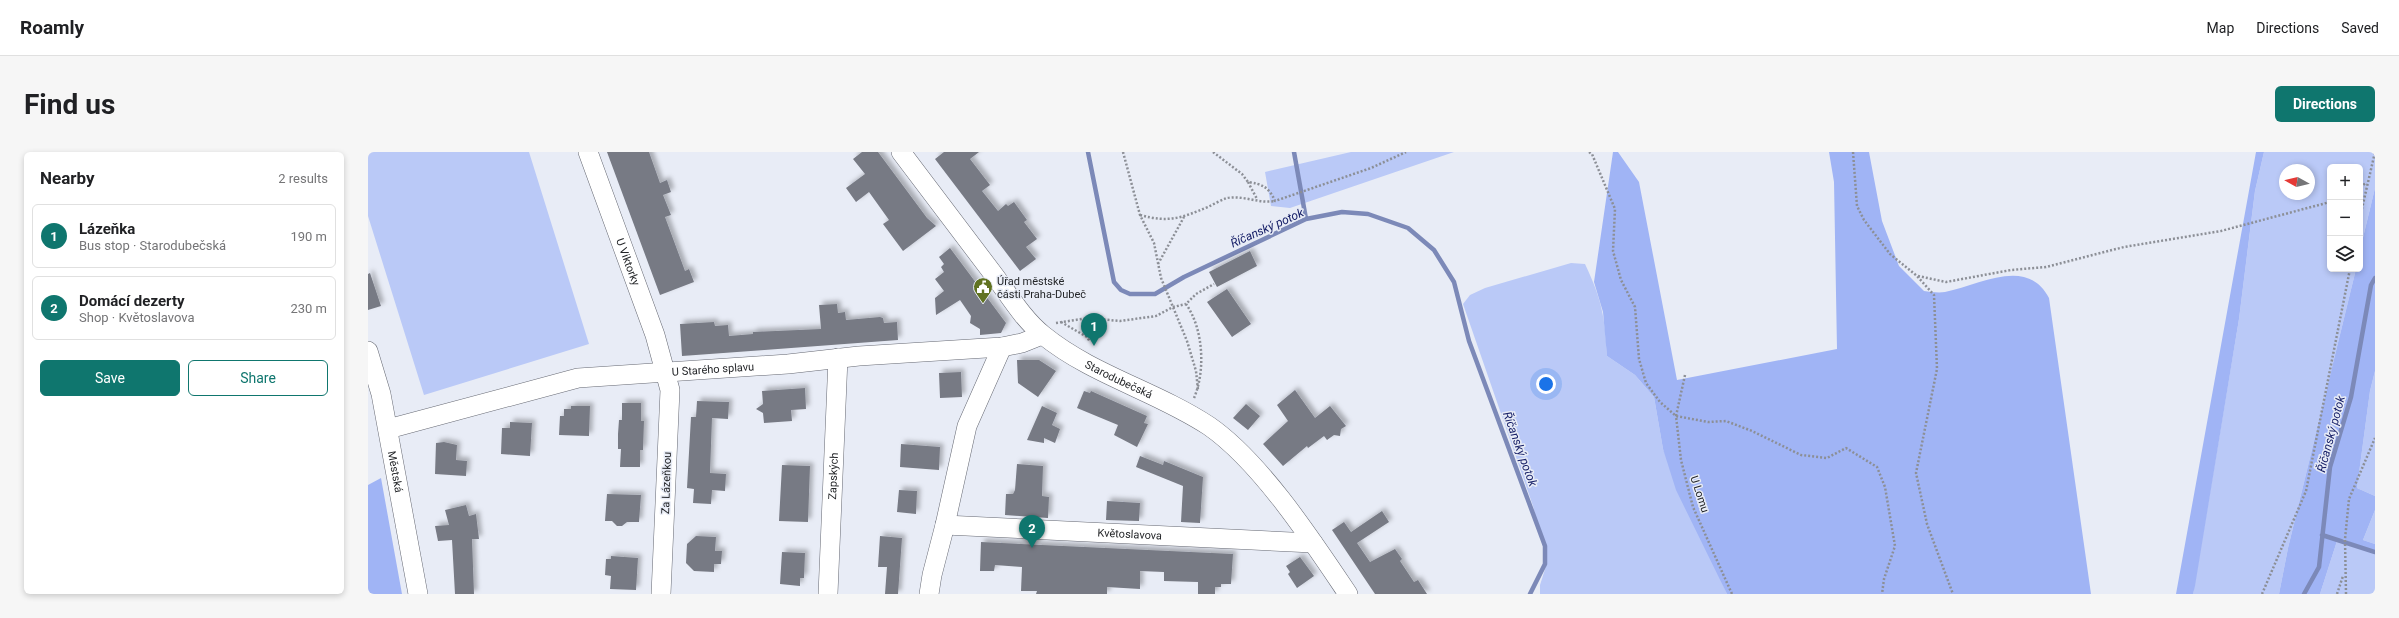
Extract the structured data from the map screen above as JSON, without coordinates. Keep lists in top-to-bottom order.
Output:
{
  "streets": {
    "street": [
      "U Viktorky",
      "U Starého splavu",
      "Starodubečská",
      "Městská",
      "Zapských",
      "Za Lázeňkou",
      "Květoslavova"
    ],
    "path": ["U Lomu"]
  },
  "crossings": [
    ["U Viktorky", "U Starého splavu"],
    ["U Viktorky", "Za Lázeňkou"],
    ["U Starého splavu", "Starodubečská"],
    ["U Starého splavu", "Městská"],
    ["U Starého splavu", "Zapských"],
    ["U Starého splavu", "Za Lázeňkou"],
    ["Starodubečská", "Květoslavova"]
  ],
  "water": ["Říčanský potok"],
  "places": {
    "public building": ["Úřad městské části Praha-Dubeč"]
  },
  "north": "left",
  "page": {
    "header": "Roamly",
    "nav": ["Map", "Directions", "Saved"],
    "buttons": [
      "Directions",
      ["Save", "Share"]
    ],
    "title": "Find us",
    "heading": ["Nearby", "2 results"],
    "map_buttons": ["+", "−"],
    "list": [
      {
        "mark": "1",
        "name": "Lázeňka",
        "note": "Bus stop · Starodubečská",
        "value": "190 m"
      },
      {
        "mark": "2",
        "name": "Domácí dezerty",
        "note": "Shop · Květoslavova",
        "value": "230 m"
      }
    ],
    "pins": ["1", "2"]
  }
}
